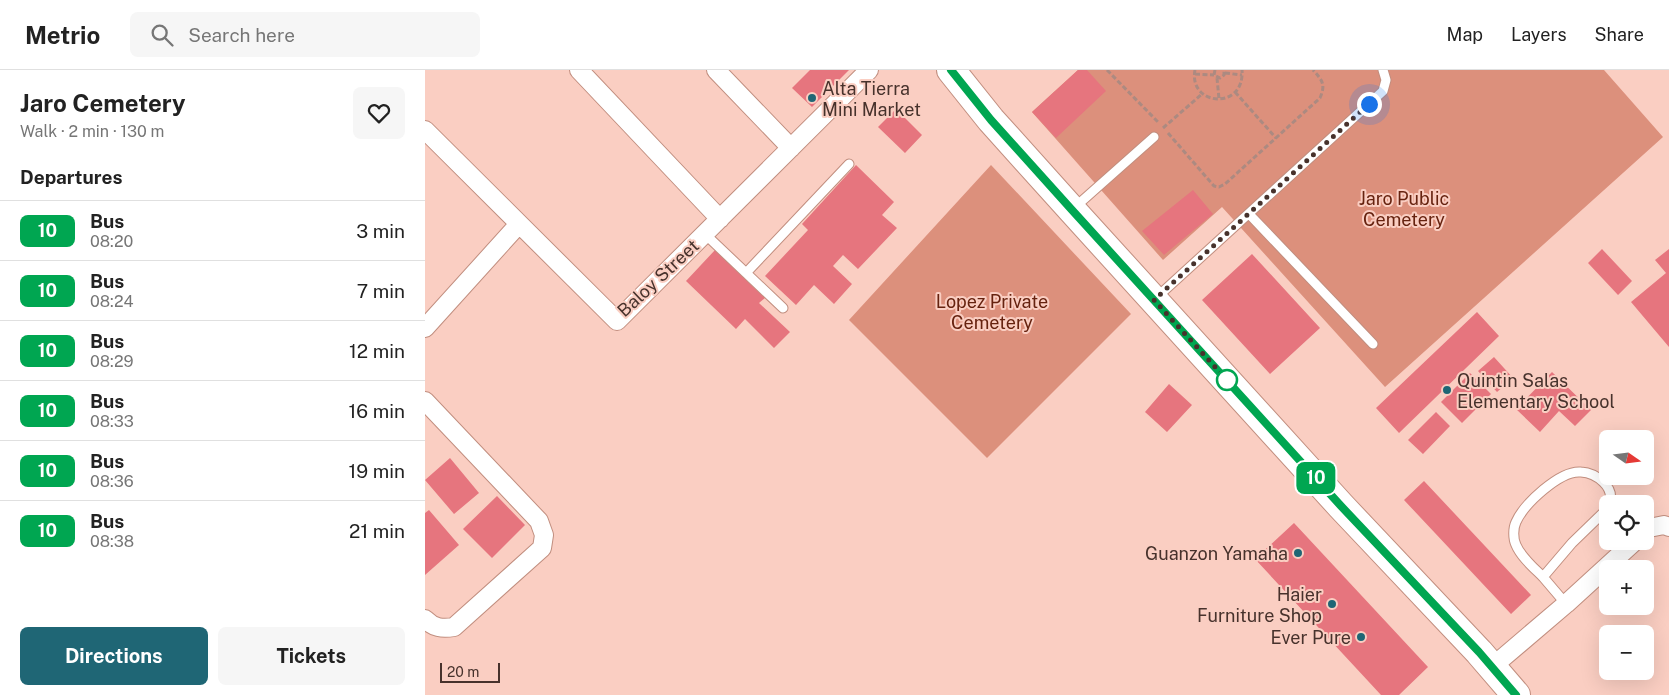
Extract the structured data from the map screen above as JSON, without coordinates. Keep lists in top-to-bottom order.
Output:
{
  "streets": {
    "street": ["Baloy Street"]
  },
  "parks": ["Jaro Public Cemetery", "Lopez Private Cemetery"],
  "places": [
    "Alta Tierra Mini Market",
    "Quintin Salas Elementary School",
    "Guanzon Yamaha",
    "Haier Furniture Shop",
    "Ever Pure"
  ],
  "lines": ["bus line 10"],
  "scale_bar": "20 m",
  "north": "right",
  "page": {
    "header": "Metrio",
    "search": "Search here",
    "nav": ["Map", "Layers", "Share"],
    "heading": [
      ["Jaro Cemetery", "Walk · 2 min · 130 m"],
      "Departures"
    ],
    "on_map": "10",
    "list": [
      {
        "mark": "10",
        "name": "Bus",
        "note": "08:20",
        "value": "3 min"
      },
      {
        "mark": "10",
        "name": "Bus",
        "note": "08:24",
        "value": "7 min"
      },
      {
        "mark": "10",
        "name": "Bus",
        "note": "08:29",
        "value": "12 min"
      },
      {
        "mark": "10",
        "name": "Bus",
        "note": "08:33",
        "value": "16 min"
      },
      {
        "mark": "10",
        "name": "Bus",
        "note": "08:36",
        "value": "19 min"
      },
      {
        "mark": "10",
        "name": "Bus",
        "note": "08:38",
        "value": "21 min"
      }
    ],
    "map_buttons": ["+", "−"],
    "buttons": ["Directions", "Tickets"],
    "scale": "20 m"
  }
}
